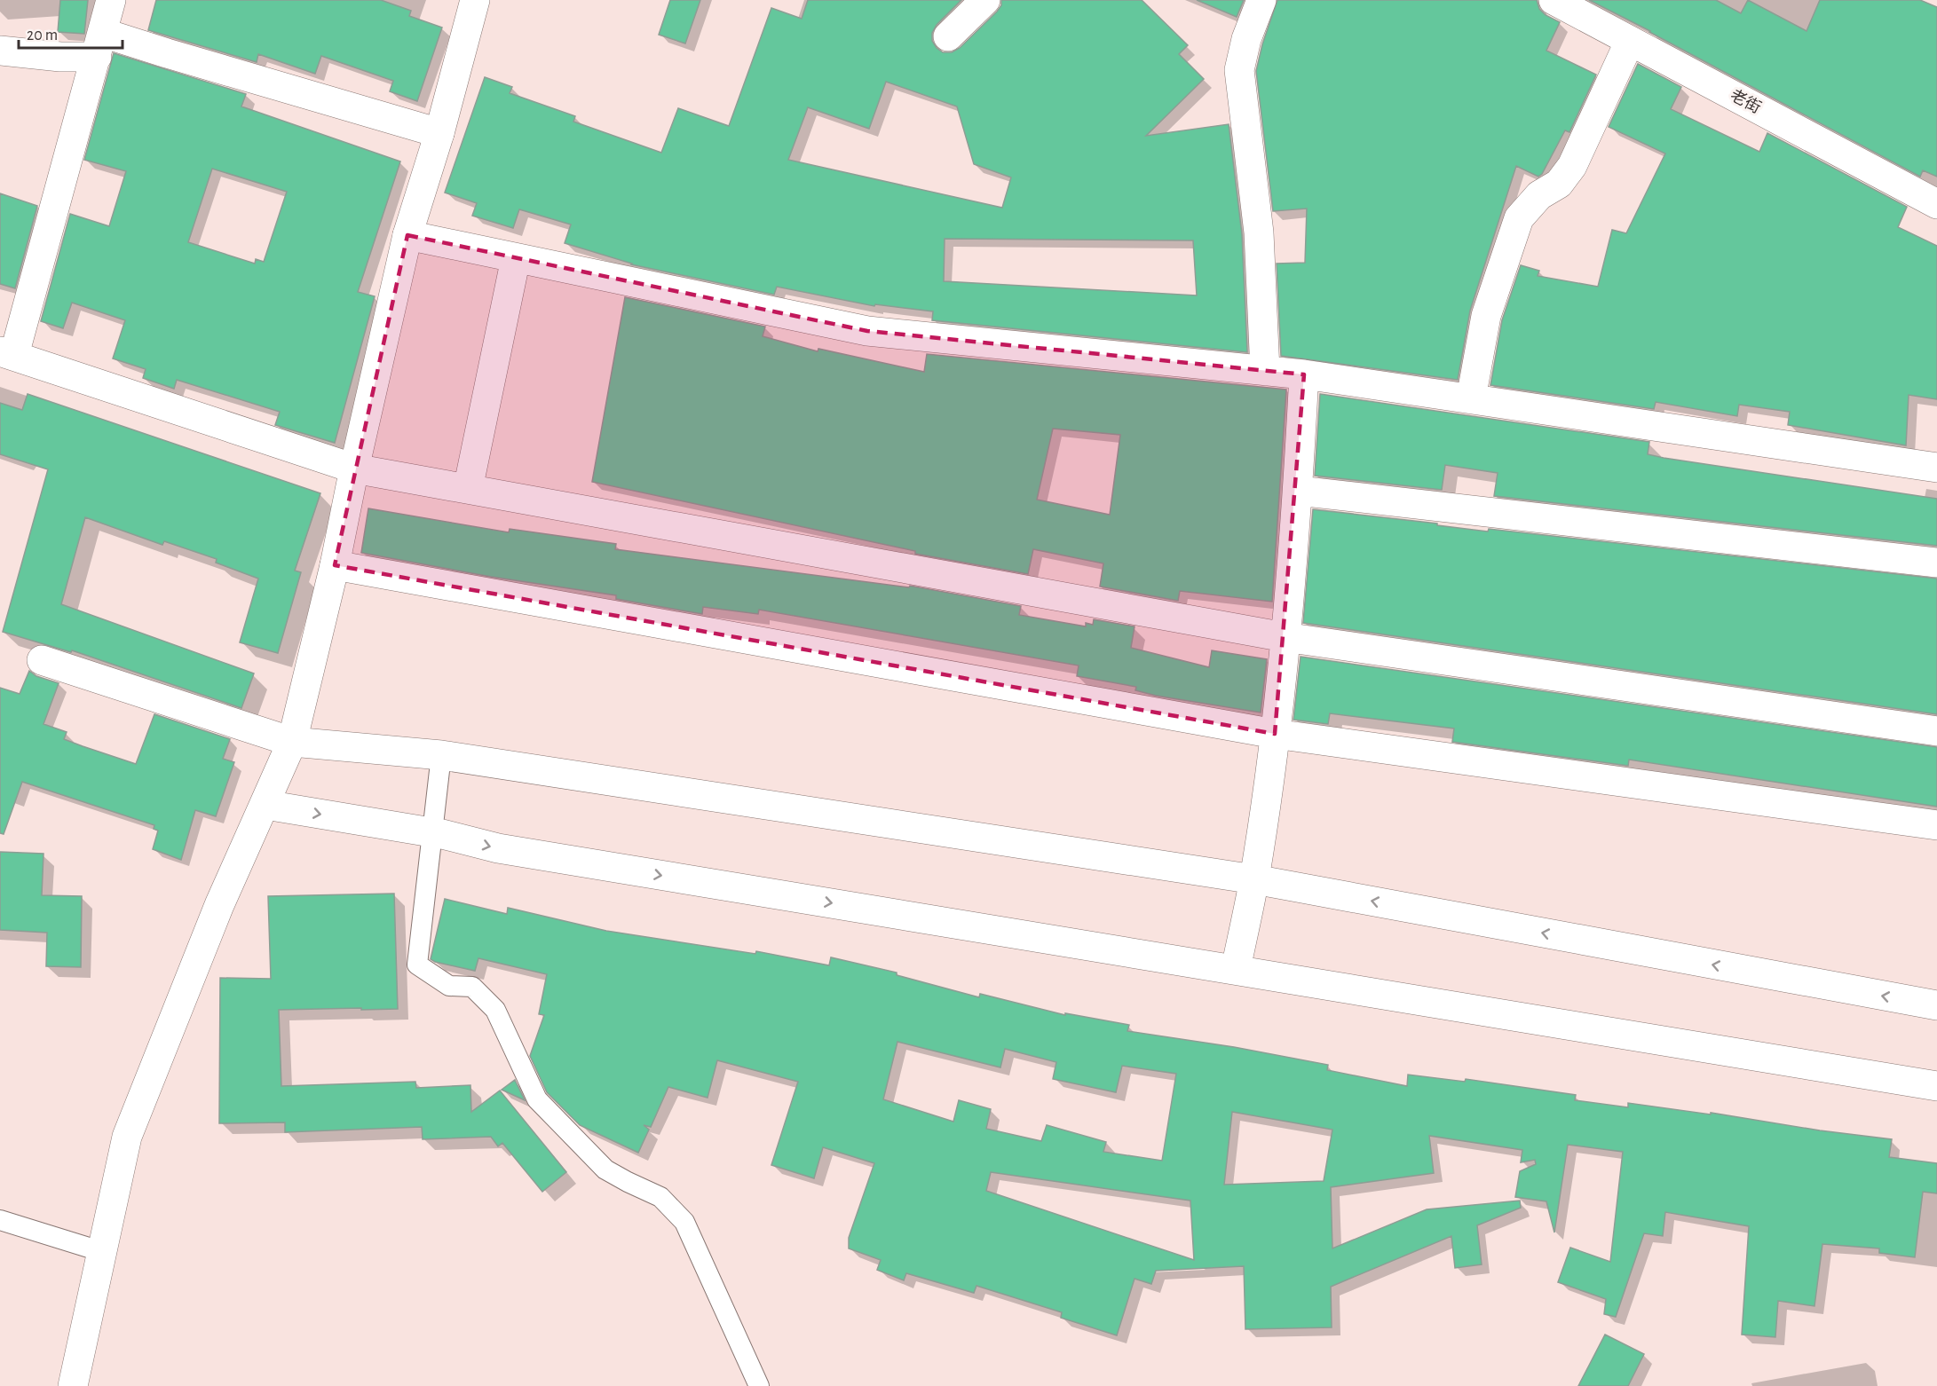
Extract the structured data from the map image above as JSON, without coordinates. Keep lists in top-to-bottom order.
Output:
{
  "streets": {
    "street": ["老街"]
  },
  "scale_bar": "20 m"
}
